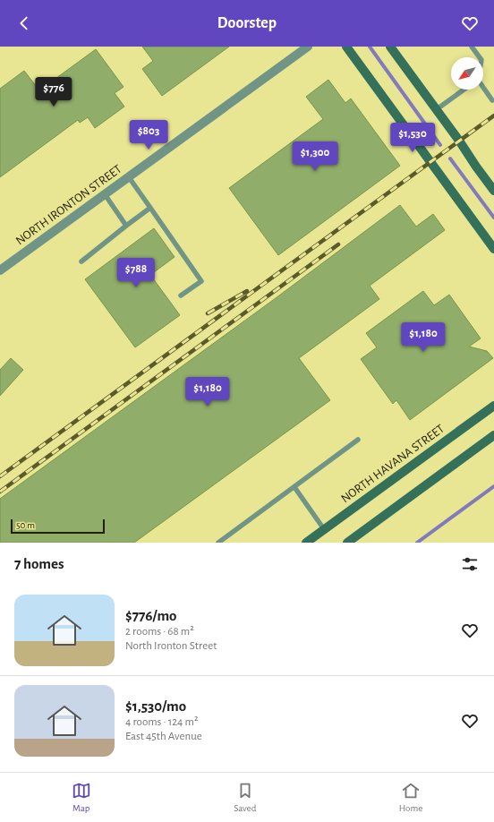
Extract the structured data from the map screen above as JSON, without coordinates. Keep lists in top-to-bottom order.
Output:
{
  "streets": {
    "street": ["NORTH IRONTON STREET", "NORTH HAVANA STREET"]
  },
  "scale_bar": "50 m",
  "north": "bottom left",
  "page": {
    "header": "Doorstep",
    "price": [
      "$776",
      "$803",
      "$1,530",
      "$1,300",
      "$788",
      "$1,180",
      "$1,180"
    ],
    "scale": "50 m",
    "heading": "7 homes",
    "list": [
      {
        "name": "$776/mo",
        "note": "2 rooms · 68 m² · North Ironton Street"
      },
      {
        "name": "$1,530/mo",
        "note": "4 rooms · 124 m² · East 45th Avenue"
      }
    ],
    "tabs": ["Map", "Saved", "Home"]
  }
}
